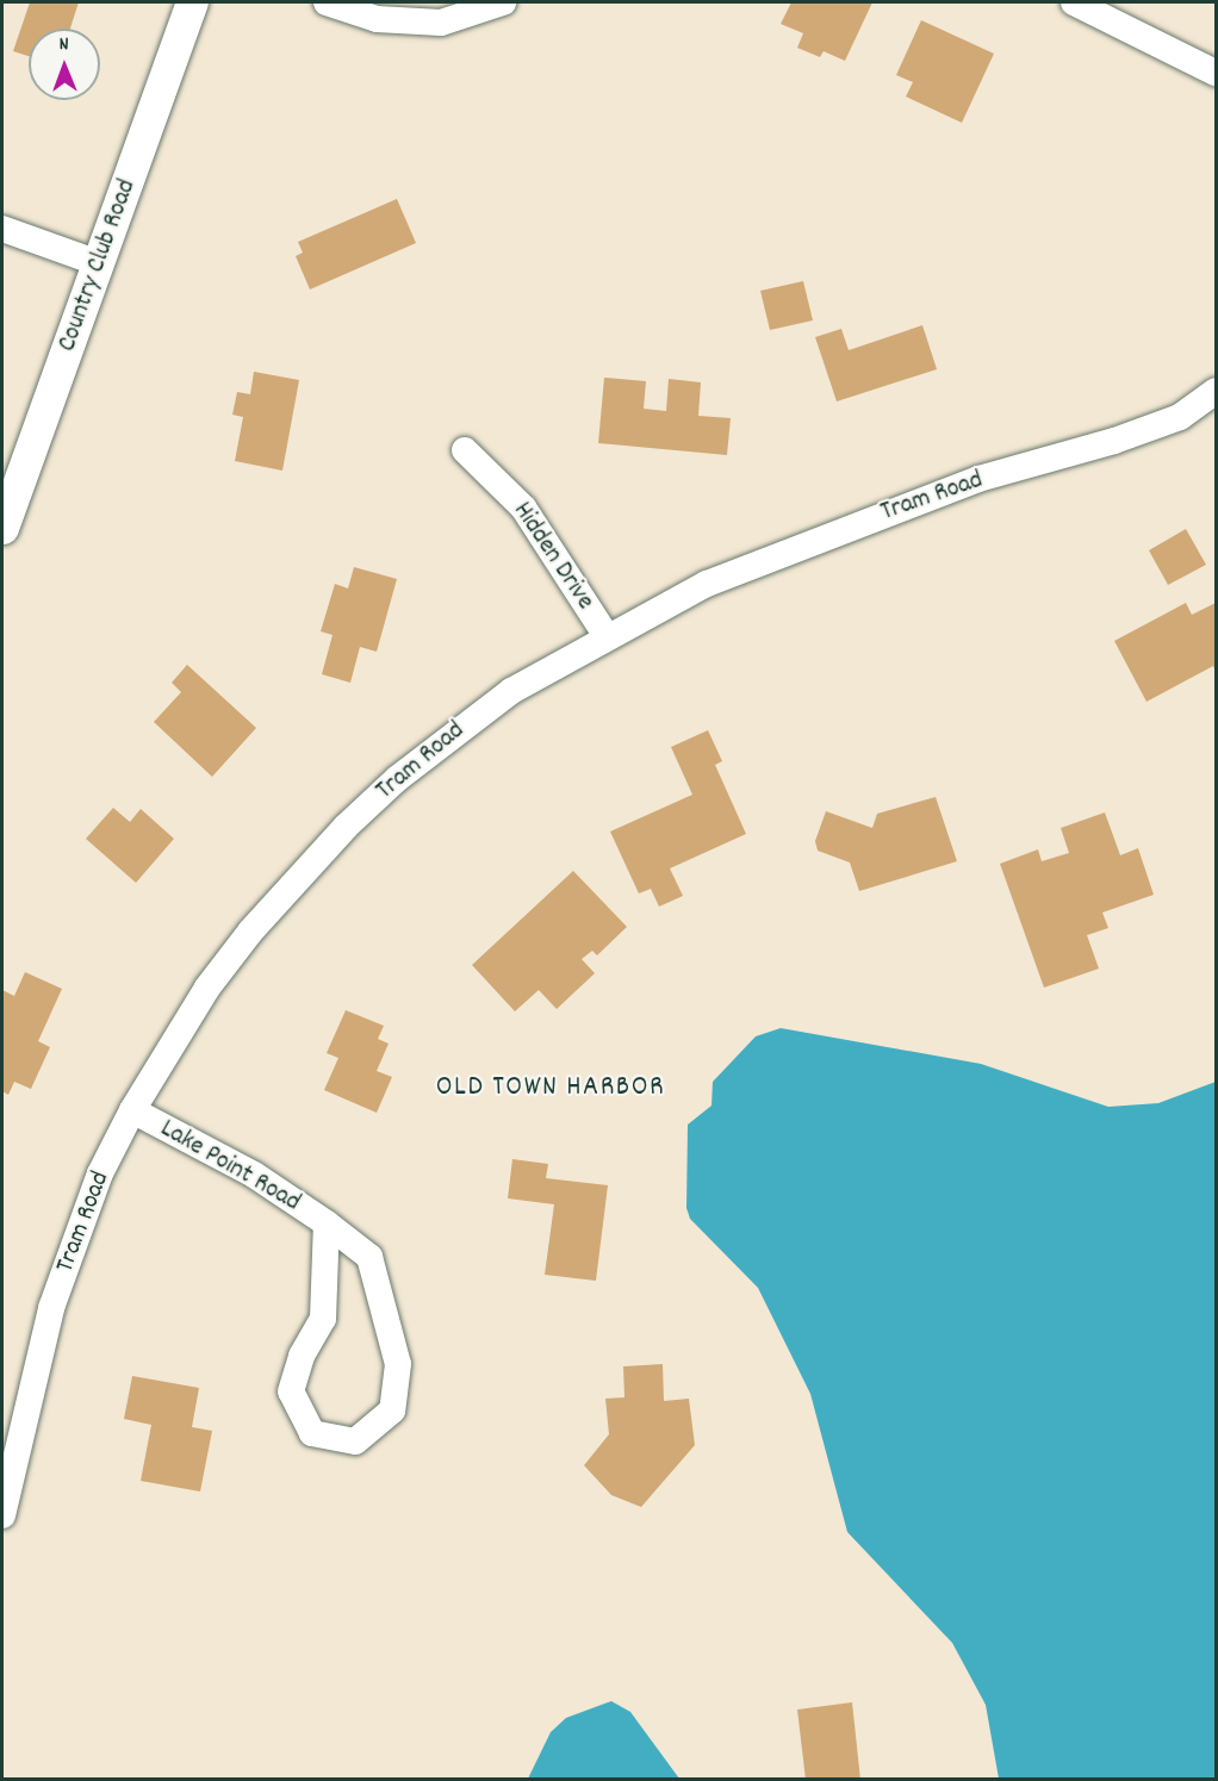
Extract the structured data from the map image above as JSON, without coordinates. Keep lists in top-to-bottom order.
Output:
{
  "streets": {
    "street": [
      "Country Club Road",
      "Tram Road",
      "Hidden Drive",
      "Lake Point Road"
    ]
  },
  "crossings": [
    ["Tram Road", "Hidden Drive"],
    ["Tram Road", "Lake Point Road"]
  ],
  "districts": ["OLD TOWN HARBOR"],
  "north": "top"
}
